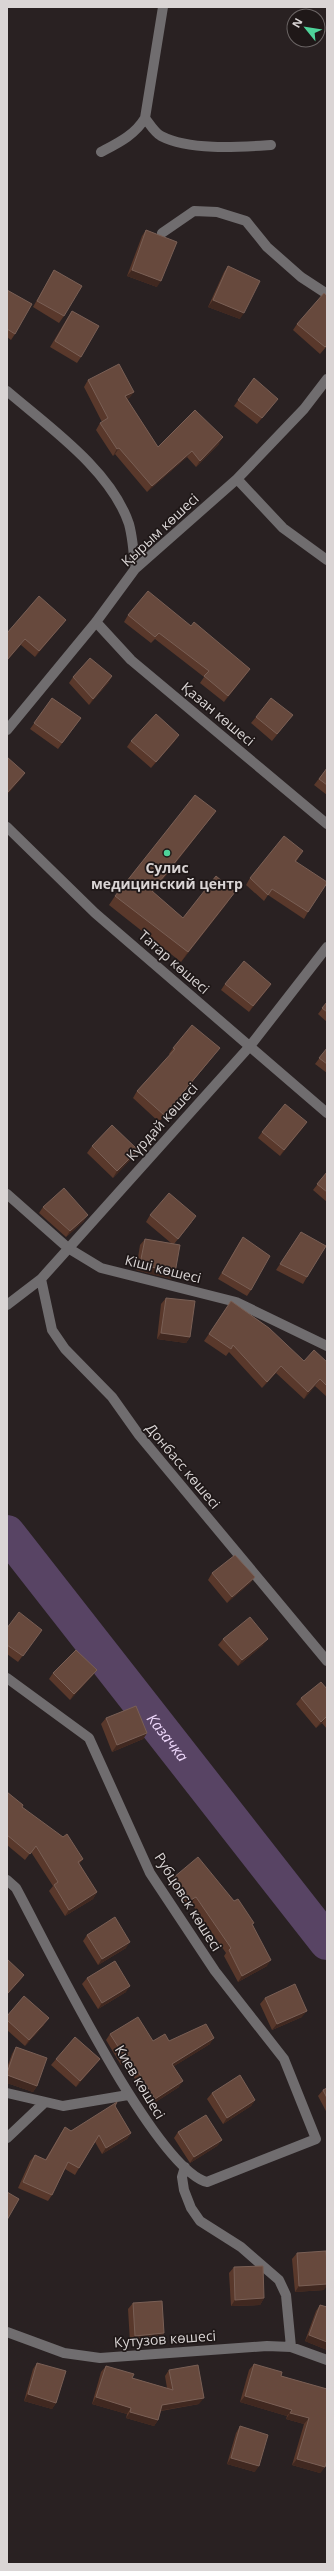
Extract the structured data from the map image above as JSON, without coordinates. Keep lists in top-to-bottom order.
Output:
{
  "streets": {
    "street": [
      "Қырым көшесі",
      "Қазан көшесі",
      "Татар көшесі",
      "Күрдай көшесі",
      "Кіші көшесі",
      "Донбасс көшесі",
      "Рубцовск көшесі",
      "Киев көшесі",
      "Кутузов көшесі"
    ]
  },
  "crossings": [
    ["Қырым көшесі", "Қазан көшесі"],
    ["Татар көшесі", "Күрдай көшесі"],
    ["Күрдай көшесі", "Кіші көшесі"],
    ["Күрдай көшесі", "Донбасс көшесі"],
    ["Рубцовск көшесі", "Киев көшесі"]
  ],
  "water": ["Казачка"],
  "places": ["Сулис медицинский центр"],
  "north": "top left"
}
